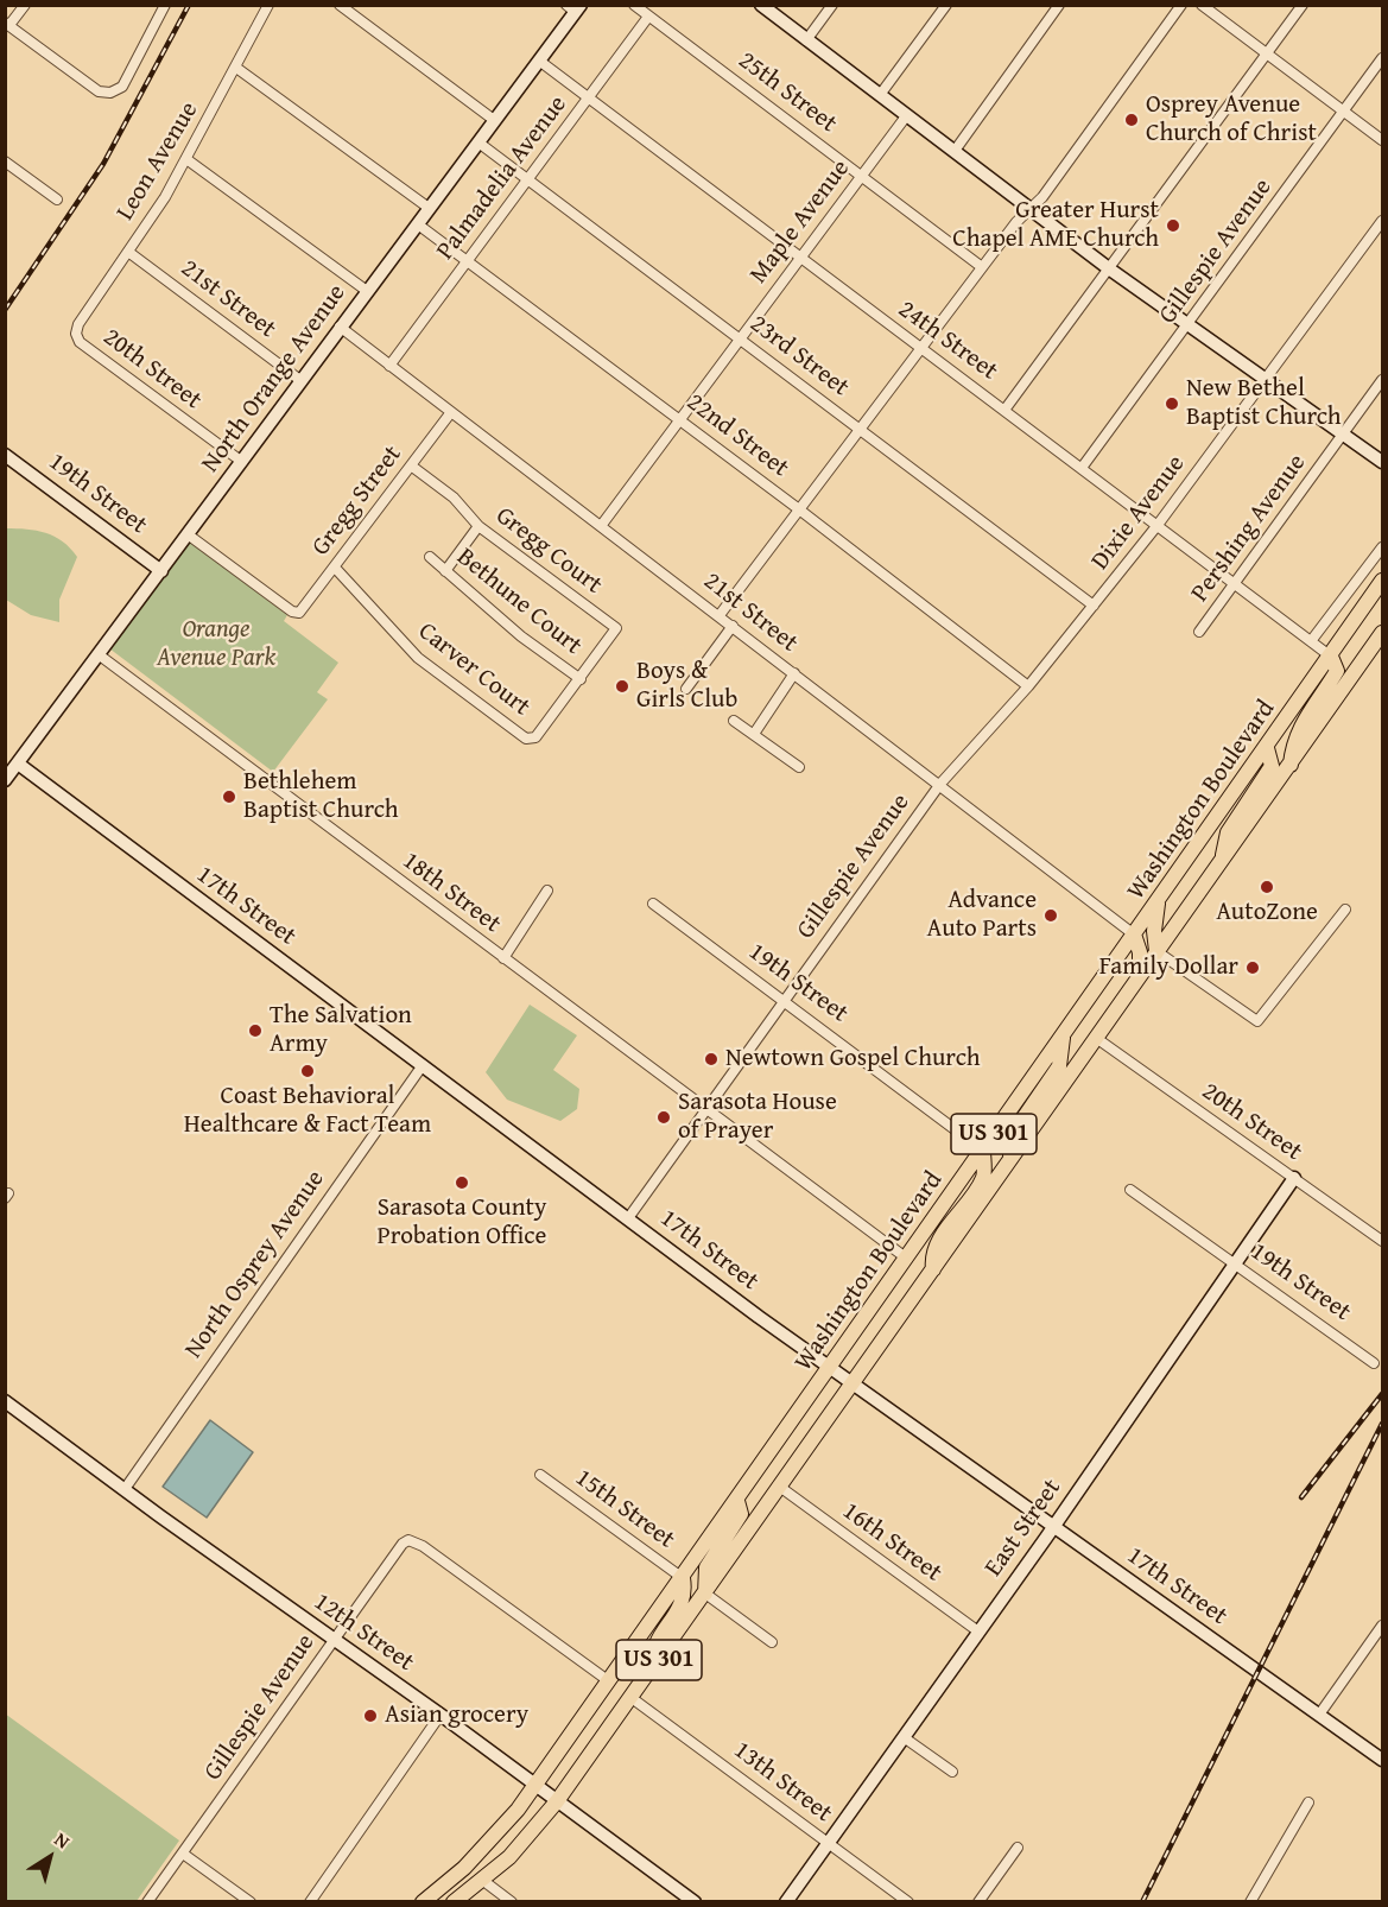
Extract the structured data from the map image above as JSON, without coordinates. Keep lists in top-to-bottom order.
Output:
{
  "streets": {
    "main road": ["Washington Boulevard", "US 301"],
    "street": [
      "25th Street",
      "Leon Avenue",
      "Palmadelia Avenue",
      "Maple Avenue",
      "Gillespie Avenue",
      "21st Street",
      "24th Street",
      "23rd Street",
      "20th Street",
      "North Orange Avenue",
      "22nd Street",
      "19th Street",
      "Gregg Street",
      "Dixie Avenue",
      "Pershing Avenue",
      "Gregg Court",
      "Bethune Court",
      "Carver Court",
      "18th Street",
      "17th Street",
      "North Osprey Avenue",
      "15th Street",
      "East Street",
      "16th Street",
      "12th Street",
      "13th Street"
    ]
  },
  "crossings": [
    ["25th Street", "Palmadelia Avenue"],
    ["25th Street", "Maple Avenue"],
    ["Leon Avenue", "21st Street"],
    ["Leon Avenue", "20th Street"],
    ["Palmadelia Avenue", "21st Street"],
    ["Palmadelia Avenue", "24th Street"],
    ["Palmadelia Avenue", "23rd Street"],
    ["Palmadelia Avenue", "22nd Street"],
    ["Maple Avenue", "21st Street"],
    ["Maple Avenue", "24th Street"],
    ["Maple Avenue", "23rd Street"],
    ["Maple Avenue", "22nd Street"],
    ["Gillespie Avenue", "21st Street"],
    ["Gillespie Avenue", "24th Street"],
    ["Gillespie Avenue", "19th Street"],
    ["Gillespie Avenue", "Dixie Avenue"],
    ["Gillespie Avenue", "Washington Boulevard"],
    ["Gillespie Avenue", "18th Street"],
    ["Gillespie Avenue", "17th Street"],
    ["Gillespie Avenue", "12th Street"],
    ["21st Street", "North Orange Avenue"],
    ["21st Street", "Gregg Street"],
    ["21st Street", "Dixie Avenue"],
    ["21st Street", "Washington Boulevard"],
    ["24th Street", "North Orange Avenue"],
    ["24th Street", "Dixie Avenue"],
    ["24th Street", "Pershing Avenue"],
    ["24th Street", "Washington Boulevard"],
    ["23rd Street", "North Orange Avenue"],
    ["23rd Street", "Dixie Avenue"],
    ["20th Street", "North Orange Avenue"],
    ["20th Street", "Washington Boulevard"],
    ["20th Street", "East Street"],
    ["North Orange Avenue", "22nd Street"],
    ["North Orange Avenue", "19th Street"],
    ["North Orange Avenue", "Gregg Street"],
    ["North Orange Avenue", "18th Street"],
    ["North Orange Avenue", "17th Street"],
    ["22nd Street", "Dixie Avenue"],
    ["19th Street", "Washington Boulevard"],
    ["19th Street", "East Street"],
    ["Gregg Street", "Gregg Court"],
    ["Gregg Street", "Carver Court"],
    ["Gregg Court", "Bethune Court"],
    ["Gregg Court", "Carver Court"],
    ["Bethune Court", "Carver Court"],
    ["Washington Boulevard", "18th Street"],
    ["Washington Boulevard", "17th Street"],
    ["Washington Boulevard", "15th Street"],
    ["Washington Boulevard", "16th Street"],
    ["Washington Boulevard", "12th Street"],
    ["Washington Boulevard", "13th Street"],
    ["17th Street", "North Osprey Avenue"],
    ["17th Street", "East Street"],
    ["North Osprey Avenue", "12th Street"],
    ["East Street", "16th Street"],
    ["East Street", "13th Street"]
  ],
  "parks": ["Orange Avenue Park"],
  "places": [
    "Osprey Avenue Church of Christ",
    "Greater Hurst Chapel AME Church",
    "New Bethel Baptist Church",
    "Boys & Girls Club",
    "Bethlehem Baptist Church",
    "AutoZone",
    "Advance Auto Parts",
    "Family Dollar",
    "The Salvation Army",
    "Newtown Gospel Church",
    "Coast Behavioral Healthcare & Fact Team",
    "Sarasota House of Prayer",
    "Sarasota County Probation Office",
    "Asian grocery"
  ],
  "north": "top right"
}
